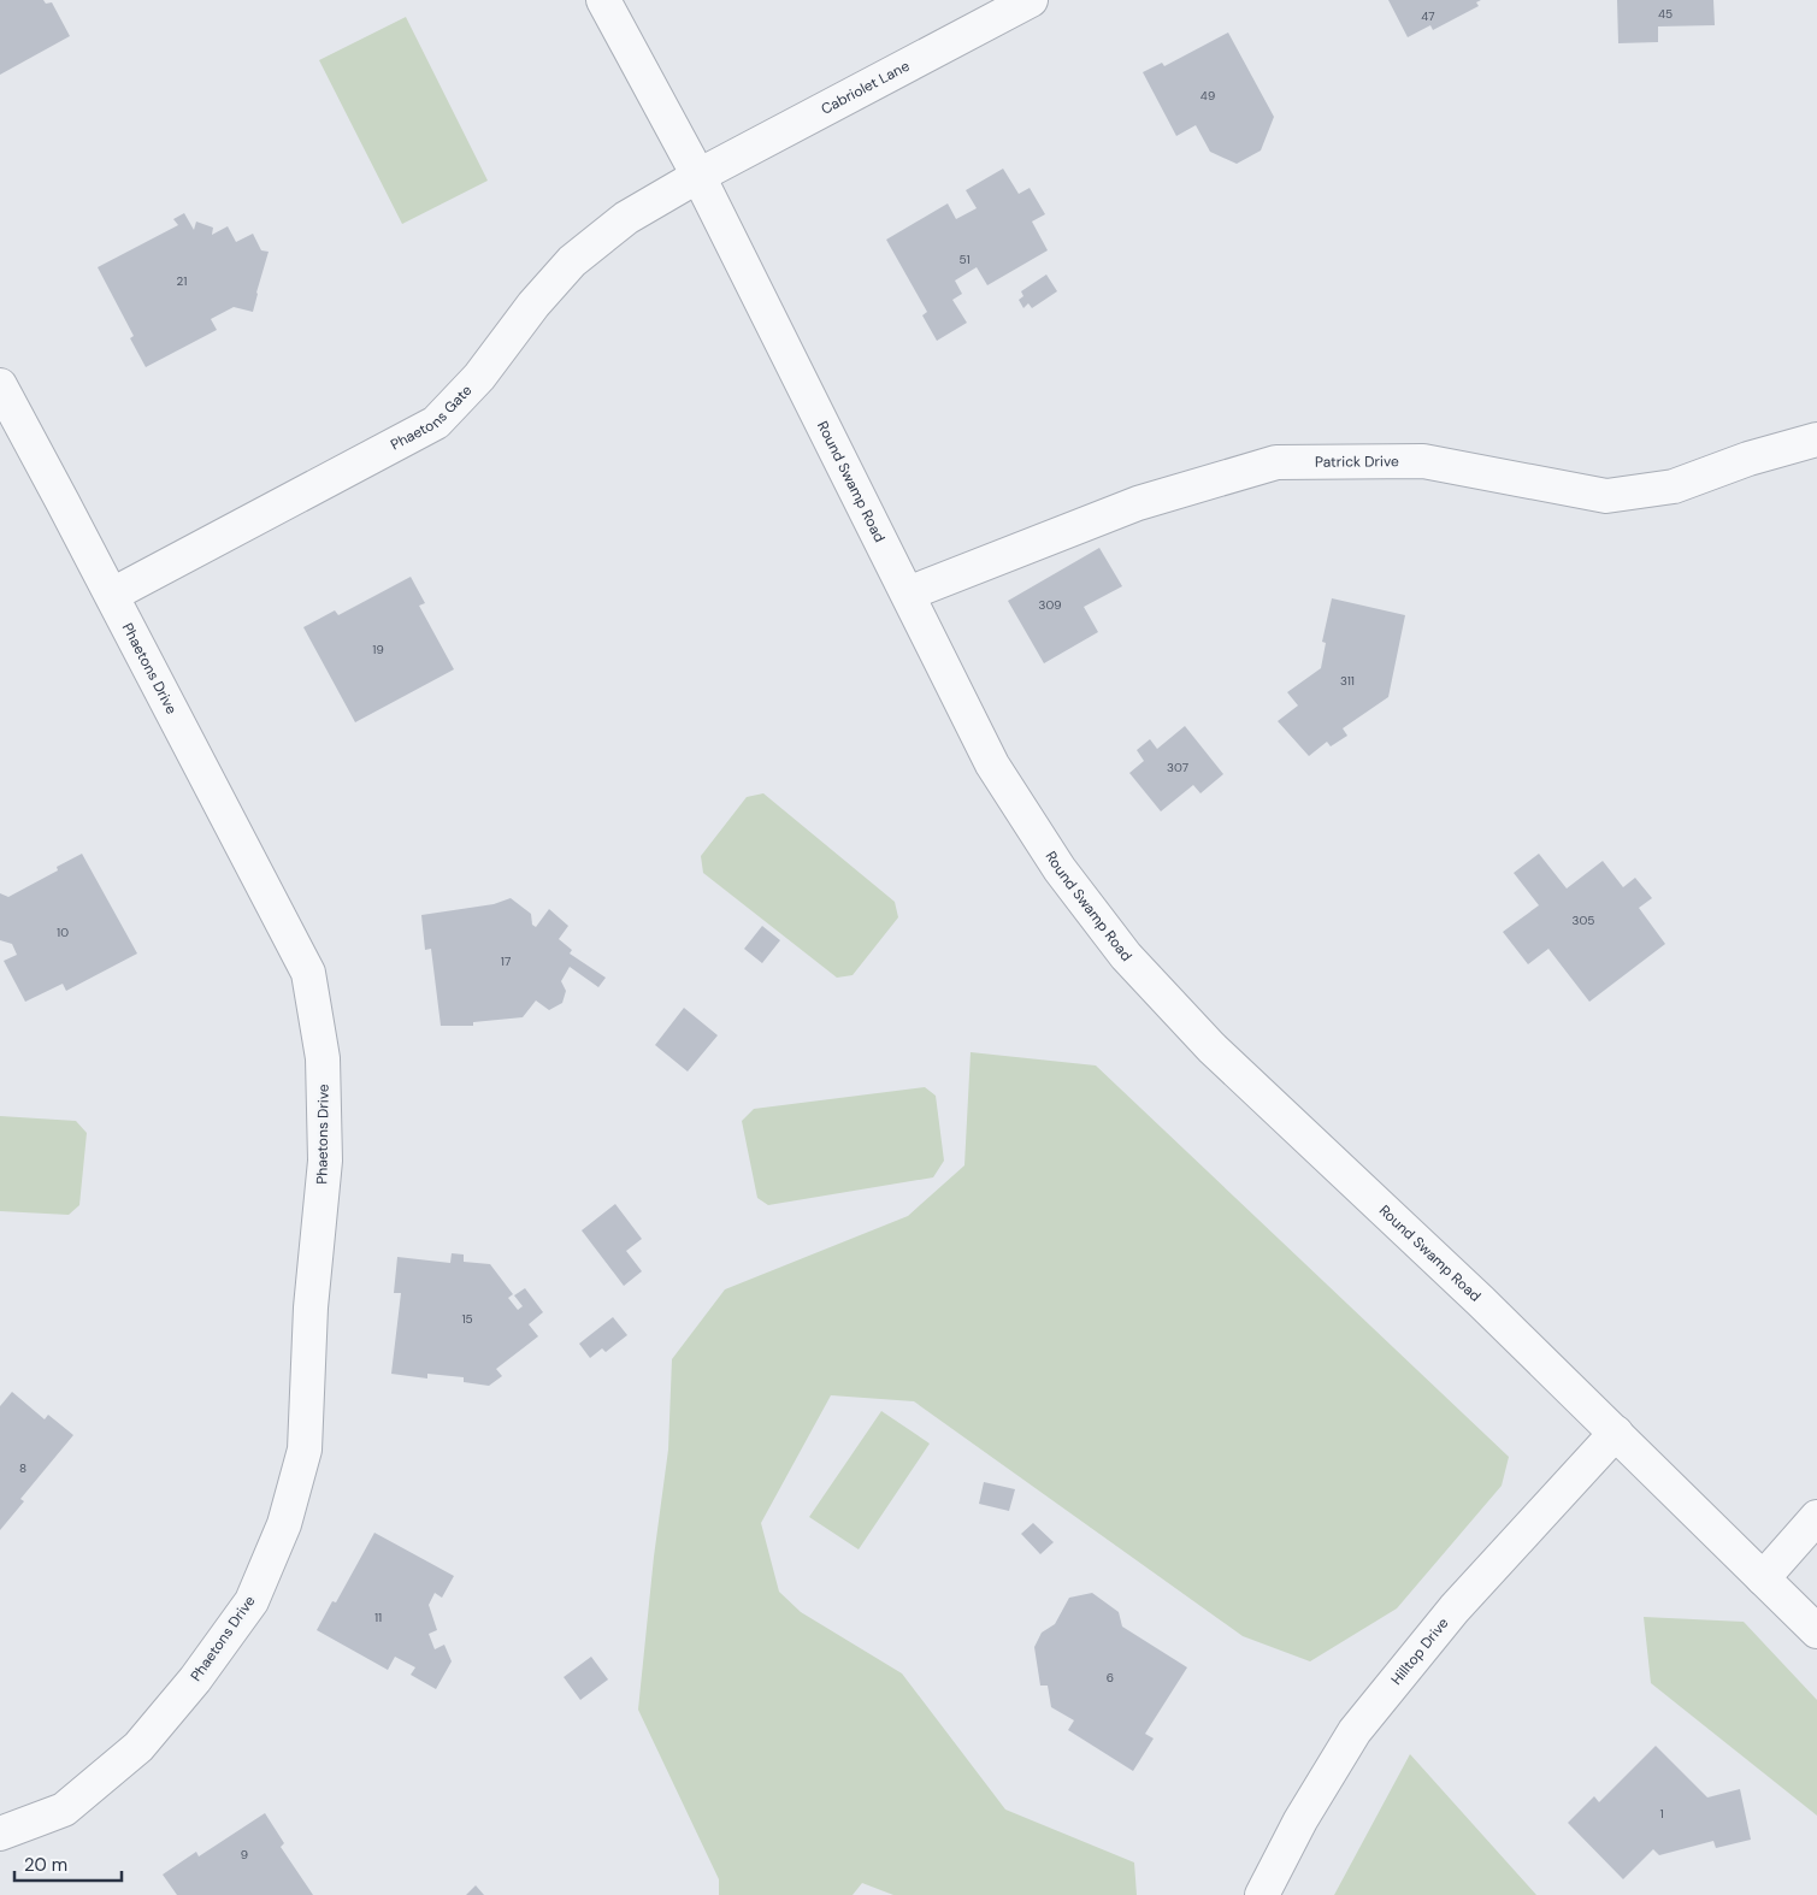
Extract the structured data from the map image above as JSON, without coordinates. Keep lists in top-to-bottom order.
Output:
{
  "streets": {
    "street": [
      "Cabriolet Lane",
      "Phaetons Gate",
      "Patrick Drive",
      "Round Swamp Road",
      "Phaetons Drive",
      "Hilltop Drive"
    ]
  },
  "crossings": [
    ["Cabriolet Lane", "Phaetons Gate"],
    ["Cabriolet Lane", "Round Swamp Road"],
    ["Phaetons Gate", "Round Swamp Road"],
    ["Phaetons Gate", "Phaetons Drive"],
    ["Patrick Drive", "Round Swamp Road"],
    ["Round Swamp Road", "Hilltop Drive"]
  ],
  "house_numbers": [
    "45",
    "47",
    "49",
    "51",
    "21",
    "309",
    "19",
    "311",
    "307",
    "305",
    "10",
    "17",
    "15",
    "8",
    "11",
    "6",
    "1",
    "9"
  ],
  "scale_bar": "20 m"
}
